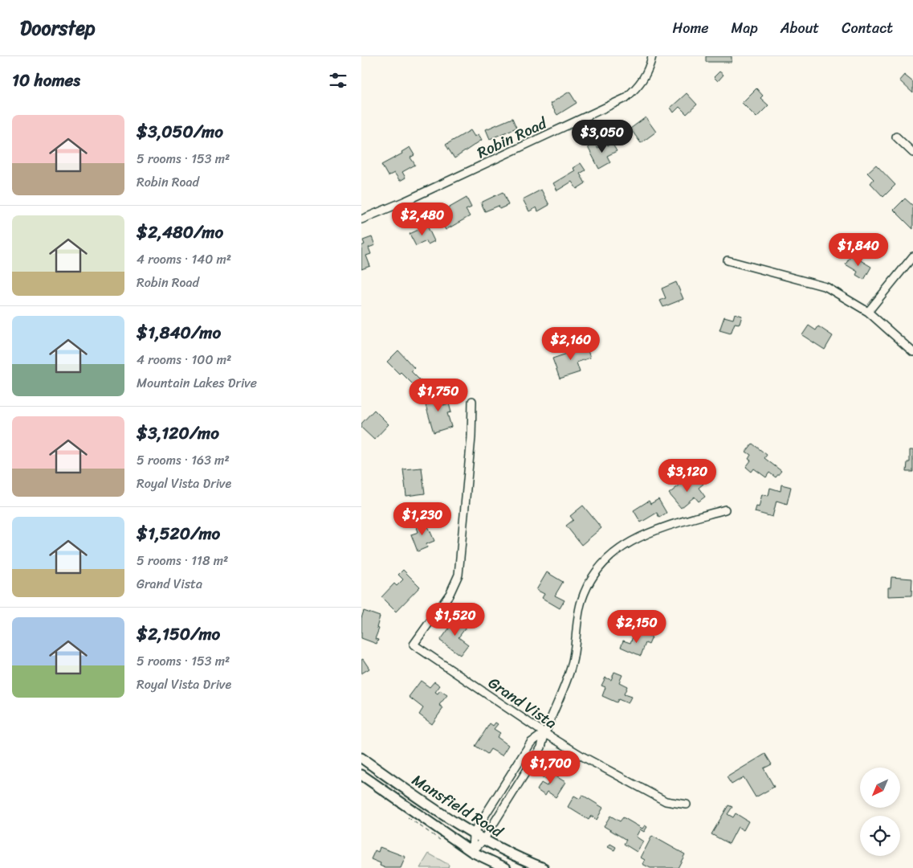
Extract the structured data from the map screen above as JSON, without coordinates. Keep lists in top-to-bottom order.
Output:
{
  "streets": {
    "main road": ["Mansfield Road"],
    "street": ["Robin Road", "Grand Vista"]
  },
  "north": "bottom left",
  "page": {
    "header": "Doorstep",
    "nav": [
      "Home",
      "Map",
      "About",
      "Contact"
    ],
    "heading": "10 homes",
    "list": [
      {
        "name": "$3,050/mo",
        "note": "5 rooms · 153 m² · Robin Road"
      },
      {
        "name": "$2,480/mo",
        "note": "4 rooms · 140 m² · Robin Road"
      },
      {
        "name": "$1,840/mo",
        "note": "4 rooms · 100 m² · Mountain Lakes Drive"
      },
      {
        "name": "$3,120/mo",
        "note": "5 rooms · 163 m² · Royal Vista Drive"
      },
      {
        "name": "$1,520/mo",
        "note": "5 rooms · 118 m² · Grand Vista"
      },
      {
        "name": "$2,150/mo",
        "note": "5 rooms · 153 m² · Royal Vista Drive"
      }
    ],
    "price": [
      "$3,050",
      "$2,480",
      "$1,840",
      "$2,160",
      "$1,750",
      "$3,120",
      "$1,230",
      "$1,520",
      "$2,150",
      "$1,700"
    ]
  }
}
